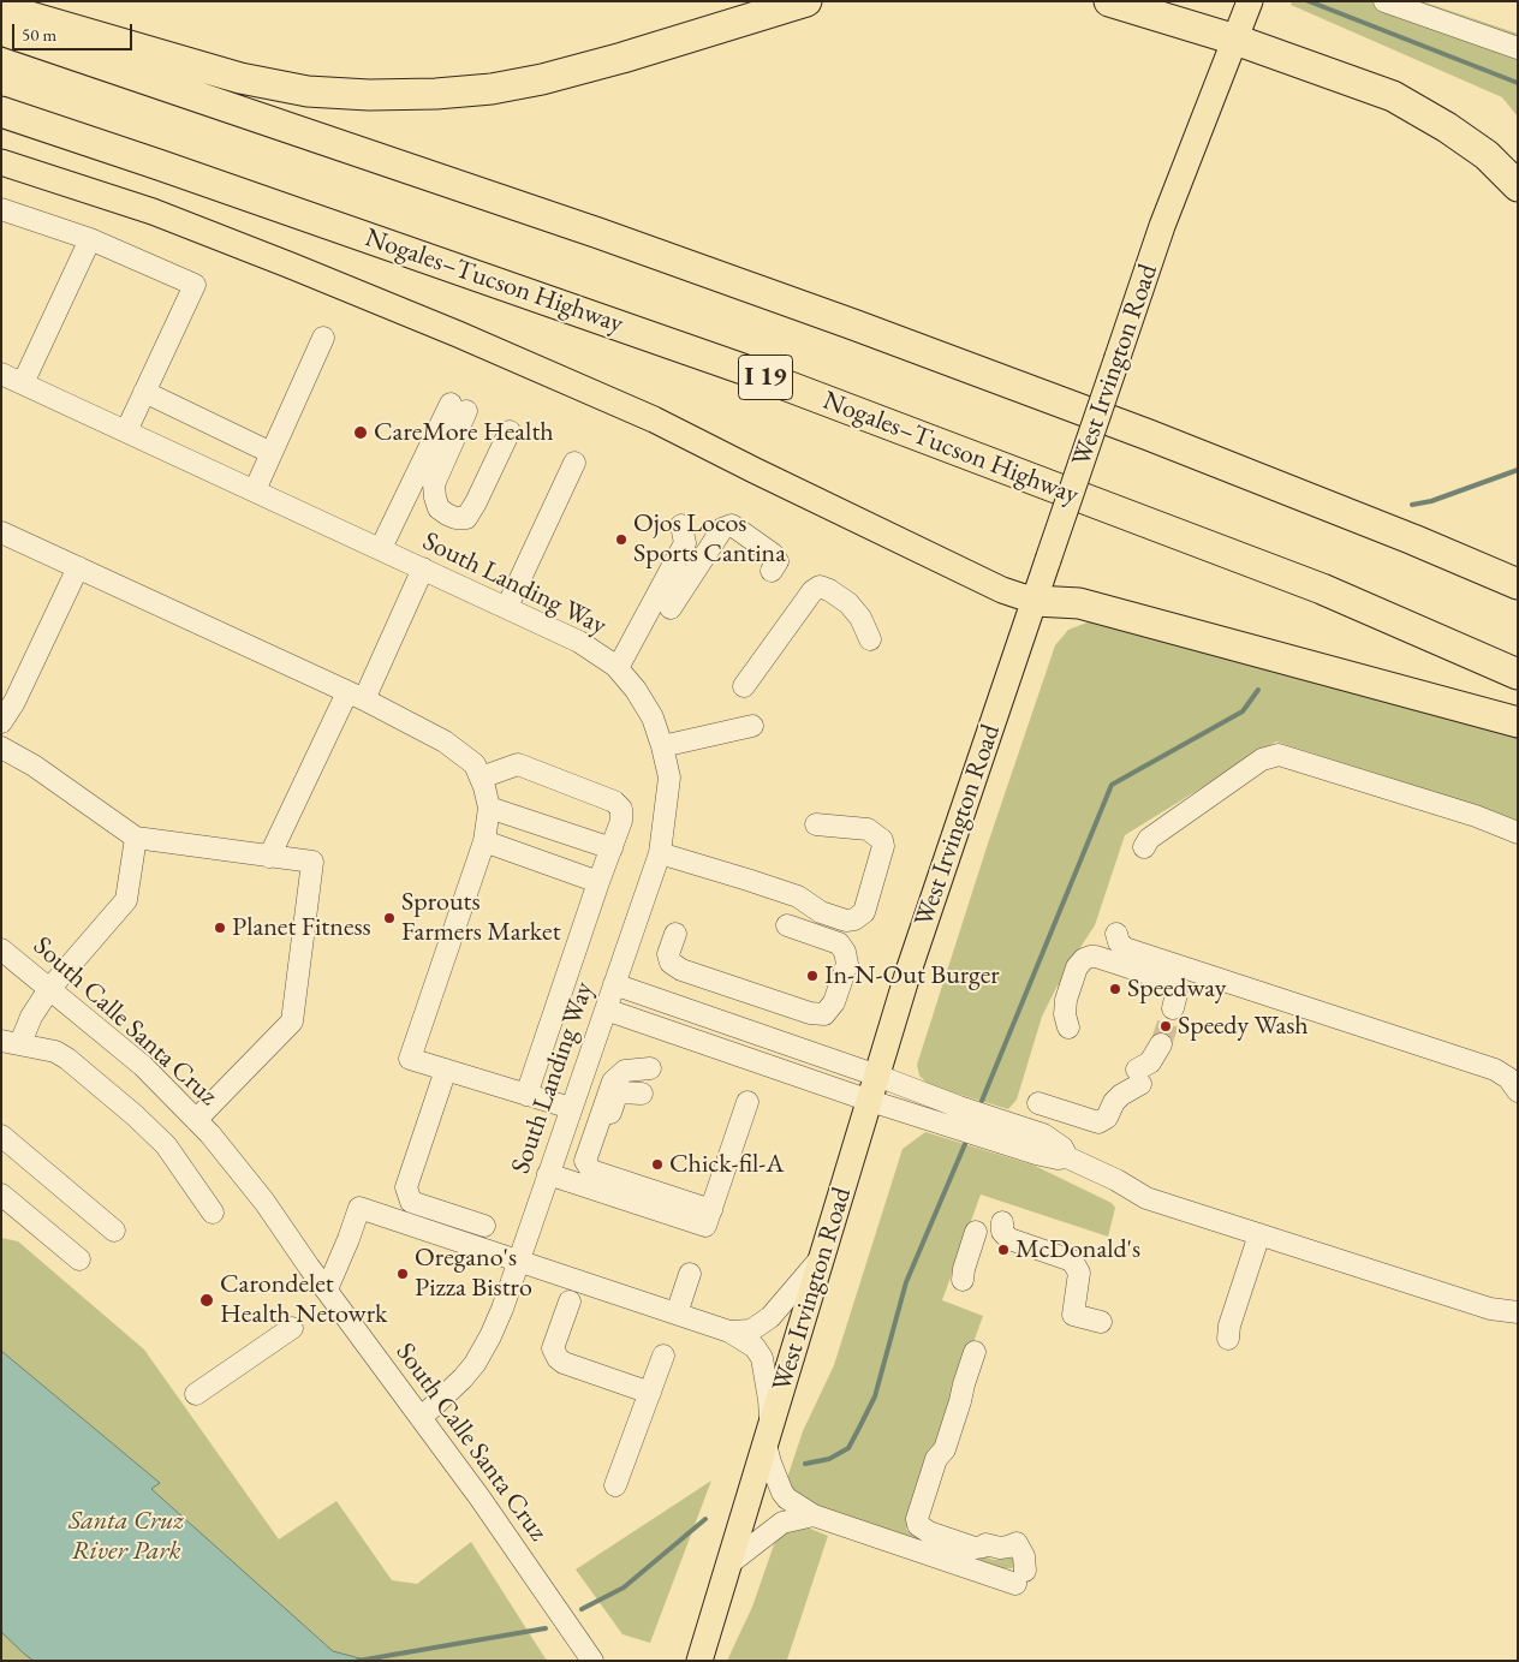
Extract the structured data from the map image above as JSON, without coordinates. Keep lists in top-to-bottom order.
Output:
{
  "streets": {
    "highway": ["Nogales–Tucson Highway", "I 19"],
    "main road": ["West Irvington Road"],
    "street": ["South Landing Way", "South Calle Santa Cruz"]
  },
  "crossings": [
    ["South Landing Way", "South Calle Santa Cruz"]
  ],
  "parks": ["Santa Cruz River Park"],
  "places": [
    "CareMore Health",
    "Ojos Locos Sports Cantina",
    "Sprouts Farmers Market",
    "Planet Fitness",
    "In-N-Out Burger",
    "Speedway",
    "Speedy Wash",
    "Chick-fil-A",
    "McDonald's",
    "Oregano's Pizza Bistro",
    "Carondelet Health Netowrk"
  ],
  "scale_bar": "50 m"
}
